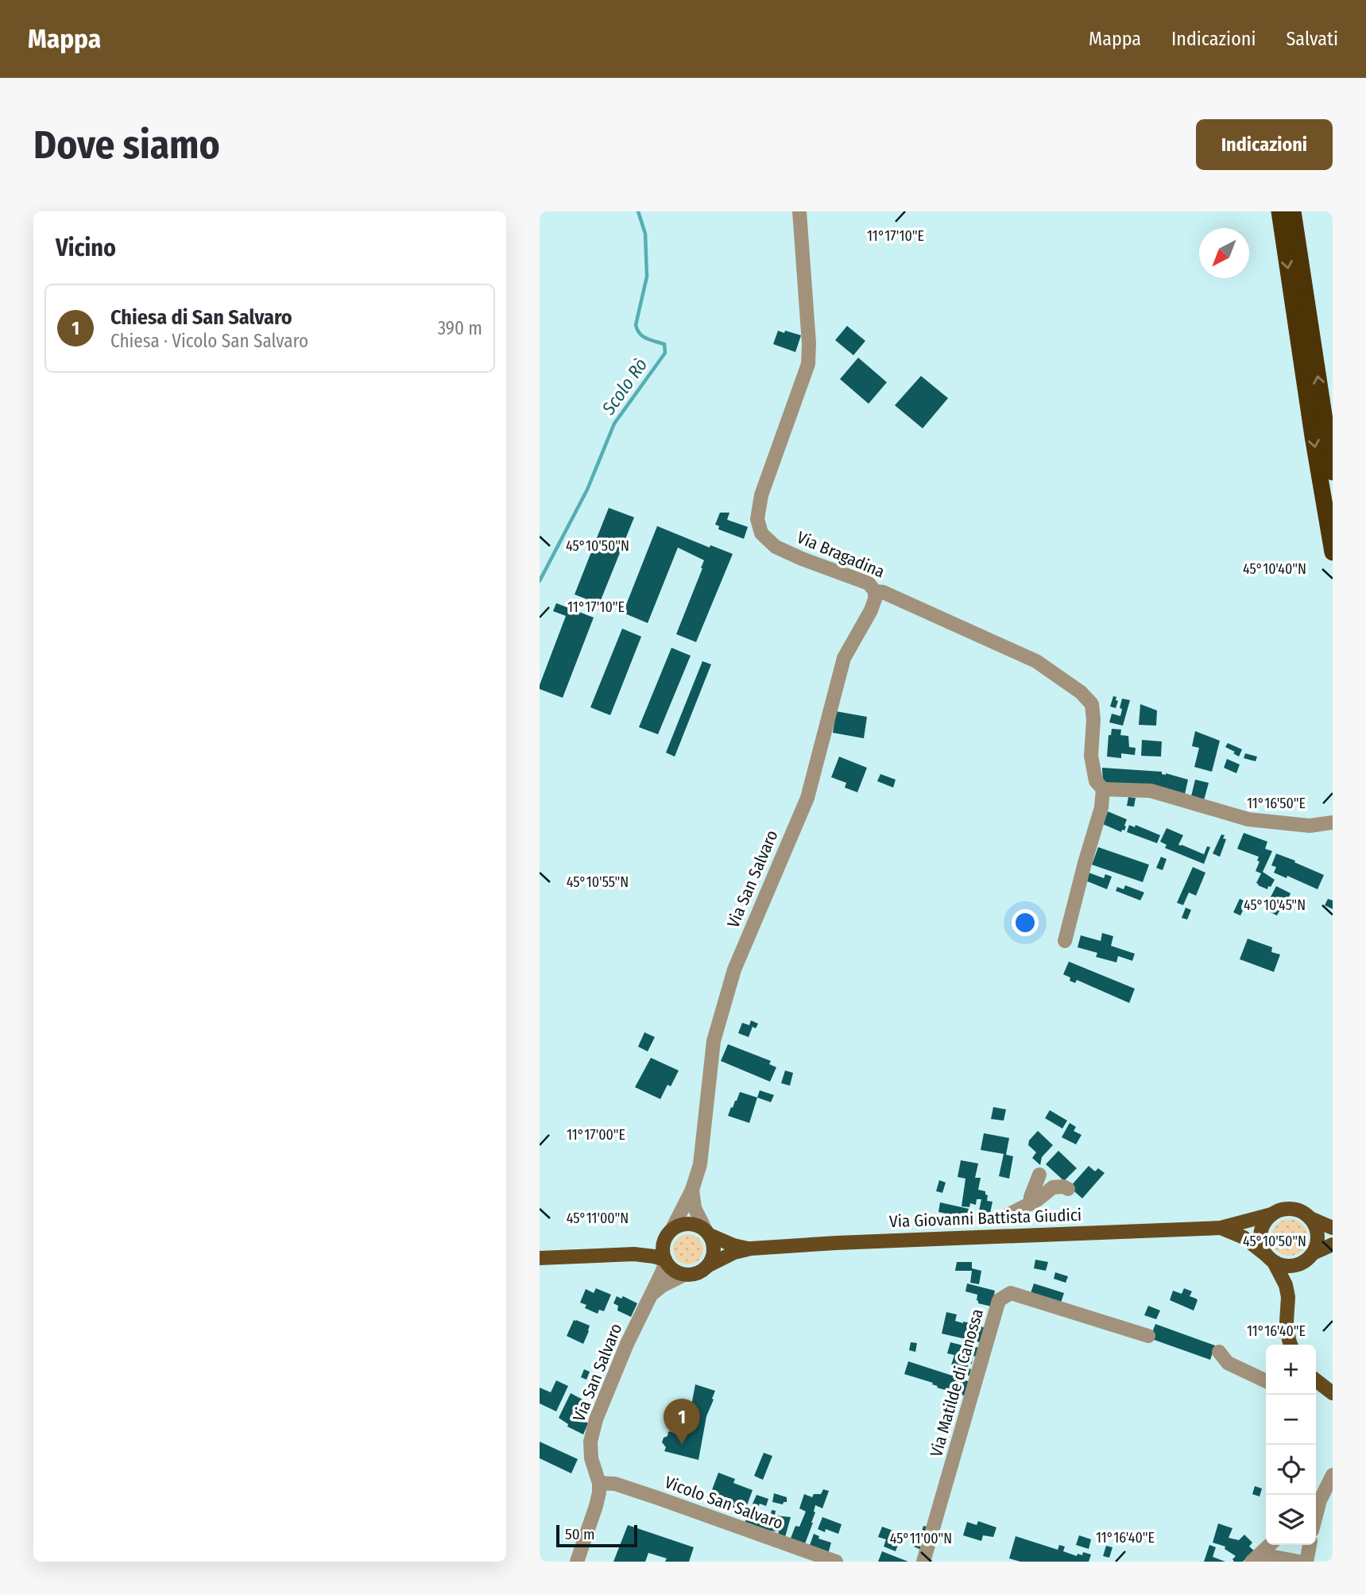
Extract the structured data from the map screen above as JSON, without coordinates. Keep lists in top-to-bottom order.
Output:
{
  "streets": {
    "main road": ["Via Giovanni Battista Giudici"],
    "street": [
      "Via Bragadina",
      "Via San Salvaro",
      "Via Matilde di Canossa",
      "Vicolo San Salvaro"
    ]
  },
  "crossings": [
    ["Via Bragadina", "Via San Salvaro"],
    ["Via San Salvaro", "Via Giovanni Battista Giudici"],
    ["Via San Salvaro", "Vicolo San Salvaro"]
  ],
  "water": ["Scolo Rò"],
  "scale_bar": "50 m",
  "north": "bottom left",
  "page": {
    "header": "Mappa",
    "nav": ["Mappa", "Indicazioni", "Salvati"],
    "buttons": "Indicazioni",
    "title": "Dove siamo",
    "heading": "Vicino",
    "list": [
      {
        "mark": "1",
        "name": "Chiesa di San Salvaro",
        "note": "Chiesa · Vicolo San Salvaro",
        "value": "390 m"
      }
    ],
    "map_buttons": ["+", "−"],
    "pins": "1",
    "scale": "50 m"
  },
  "coordinates": [
    "11°17'10\"E",
    "45°10'50\"N",
    "45°10'40\"N",
    "11°16'50\"E",
    "45°10'55\"N",
    "45°10'45\"N",
    "11°17'00\"E",
    "45°11'00\"N",
    "11°16'40\"E"
  ]
}
